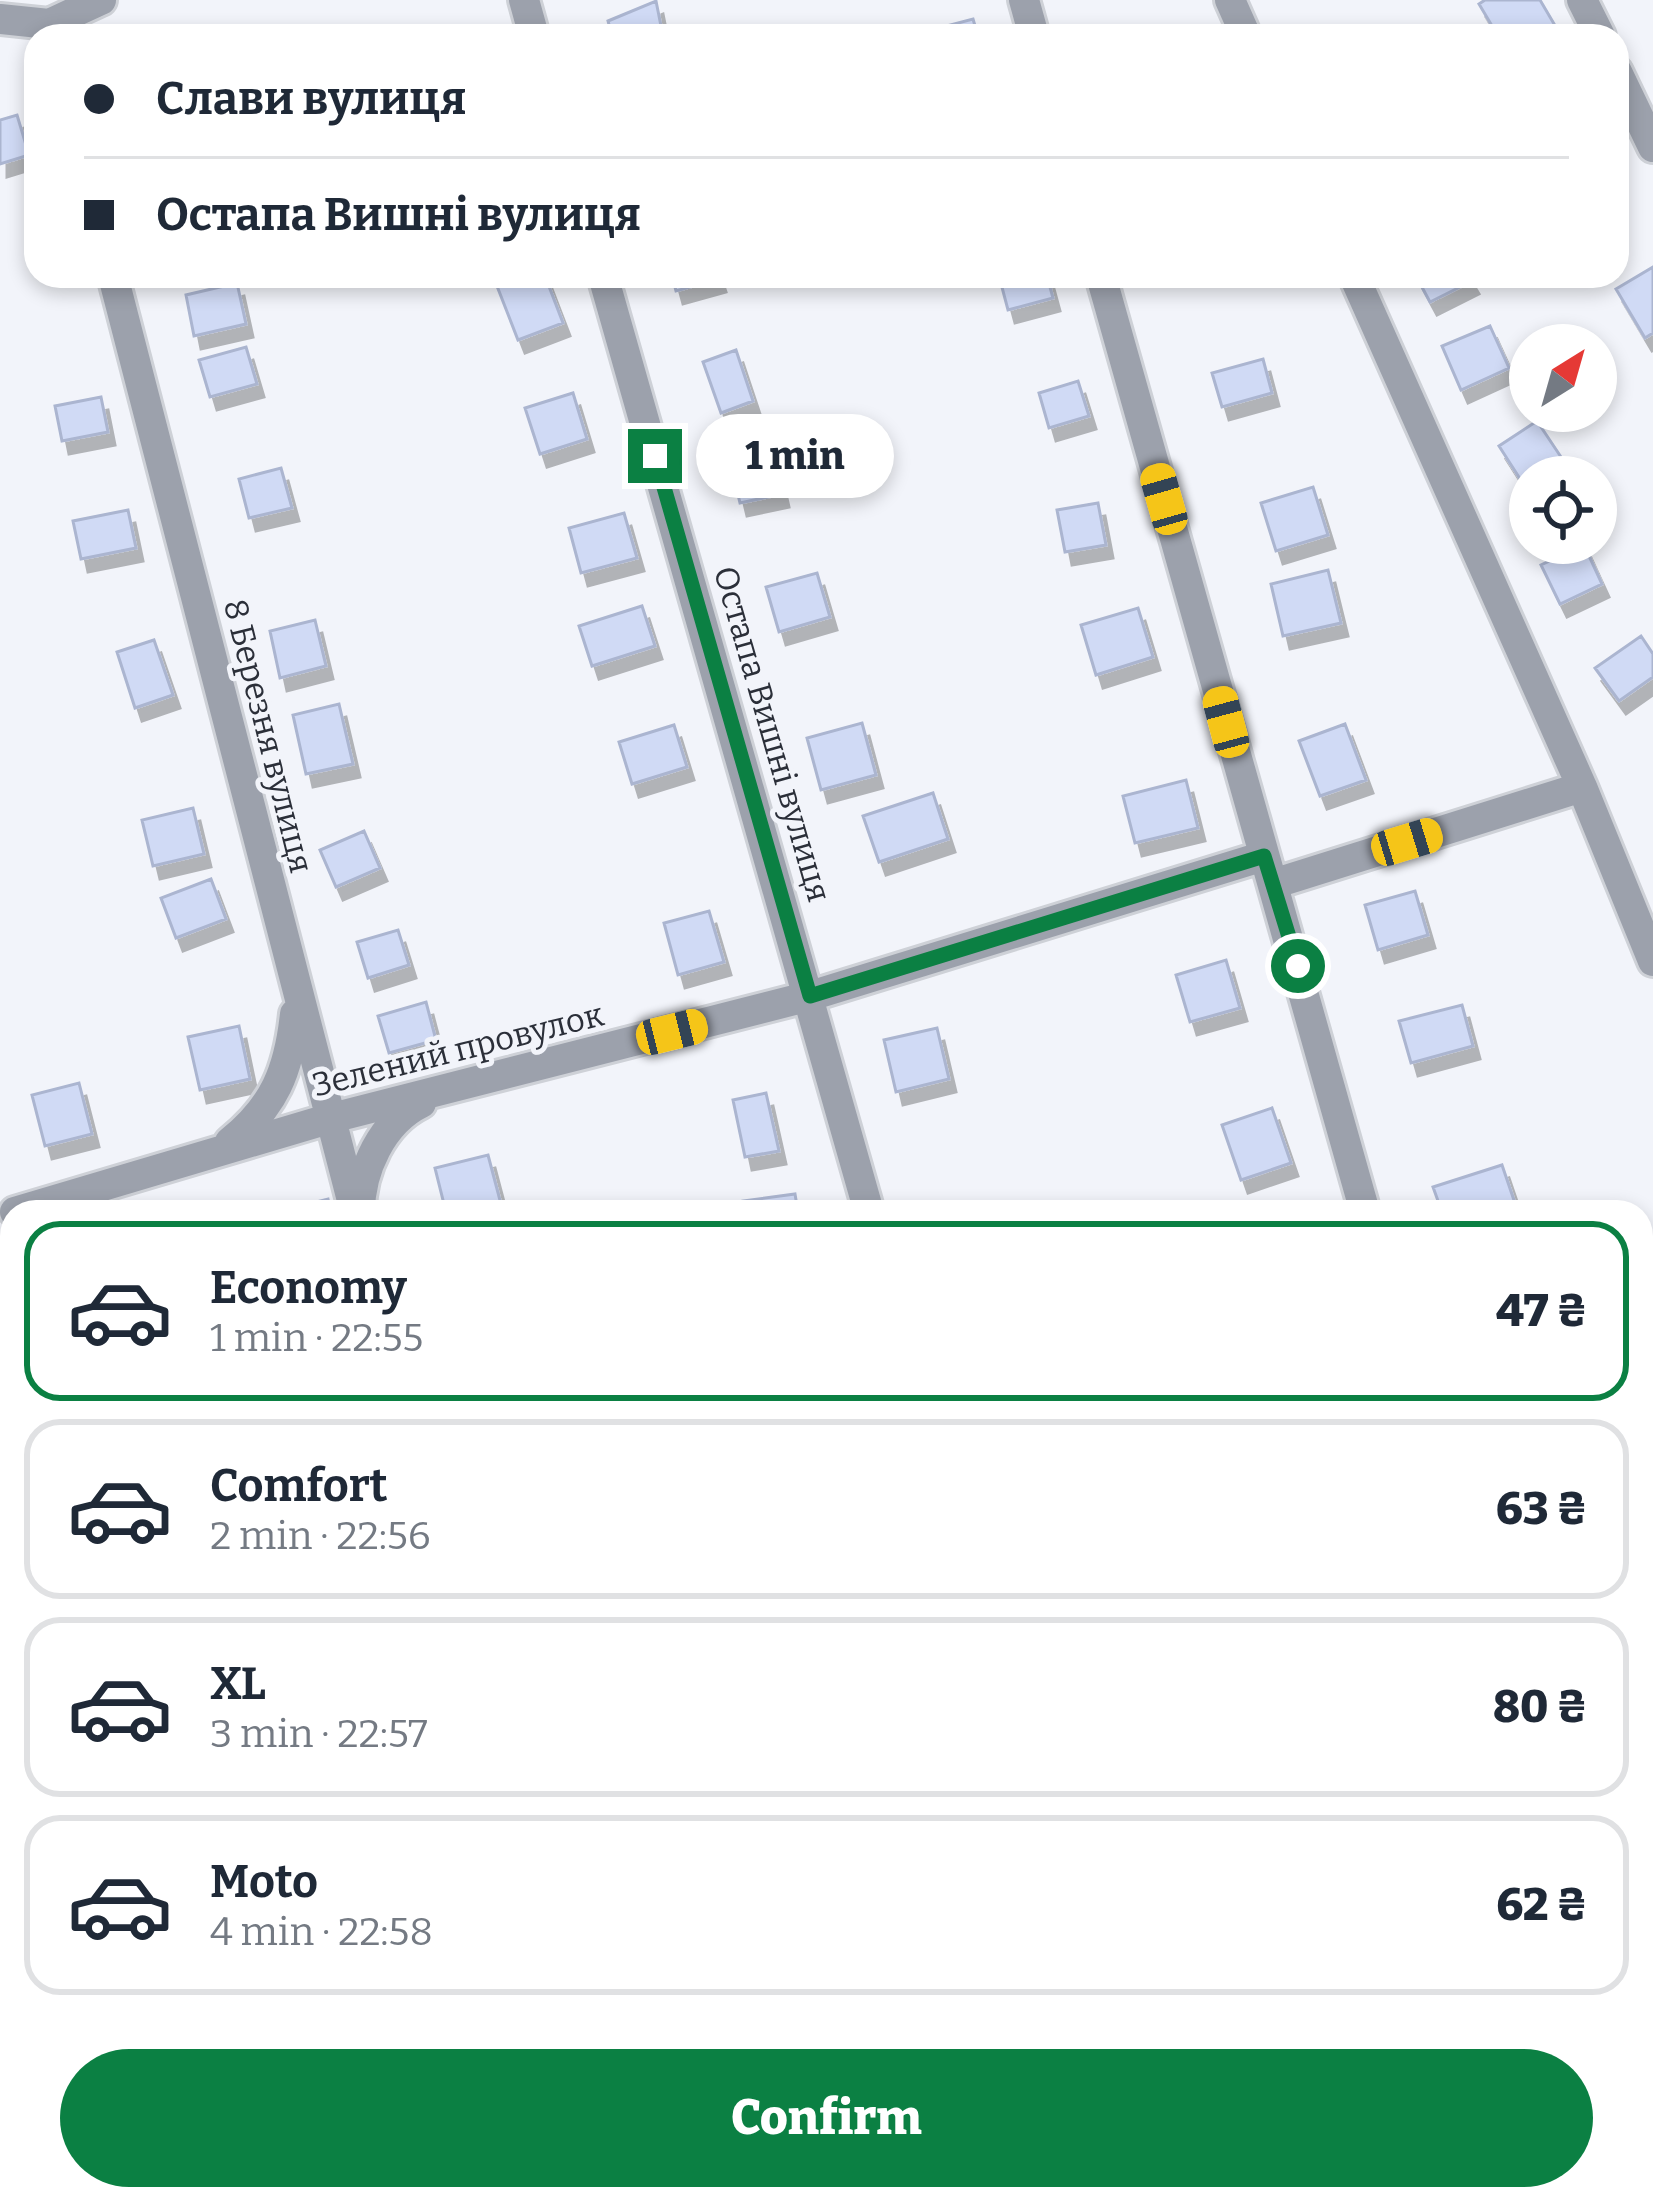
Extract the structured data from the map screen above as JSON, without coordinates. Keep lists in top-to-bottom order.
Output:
{
  "streets": {
    "street": ["Остапа Вишні вулиця", "8 Березня вулиця", "Зелений провулок"]
  },
  "crossings": [
    ["Остапа Вишні вулиця", "Зелений провулок"],
    ["8 Березня вулиця", "Зелений провулок"]
  ],
  "north": "top right",
  "page": {
    "banner": ["Слави вулиця", "Остапа Вишні вулиця"],
    "bubble": "1 min",
    "list": [
      {
        "name": "Economy",
        "note": "1 min · 22:55",
        "value": "47 ₴"
      },
      {
        "name": "Comfort",
        "note": "2 min · 22:56",
        "value": "63 ₴"
      },
      {
        "name": "XL",
        "note": "3 min · 22:57",
        "value": "80 ₴"
      },
      {
        "name": "Moto",
        "note": "4 min · 22:58",
        "value": "62 ₴"
      }
    ],
    "buttons": "Confirm"
  }
}
